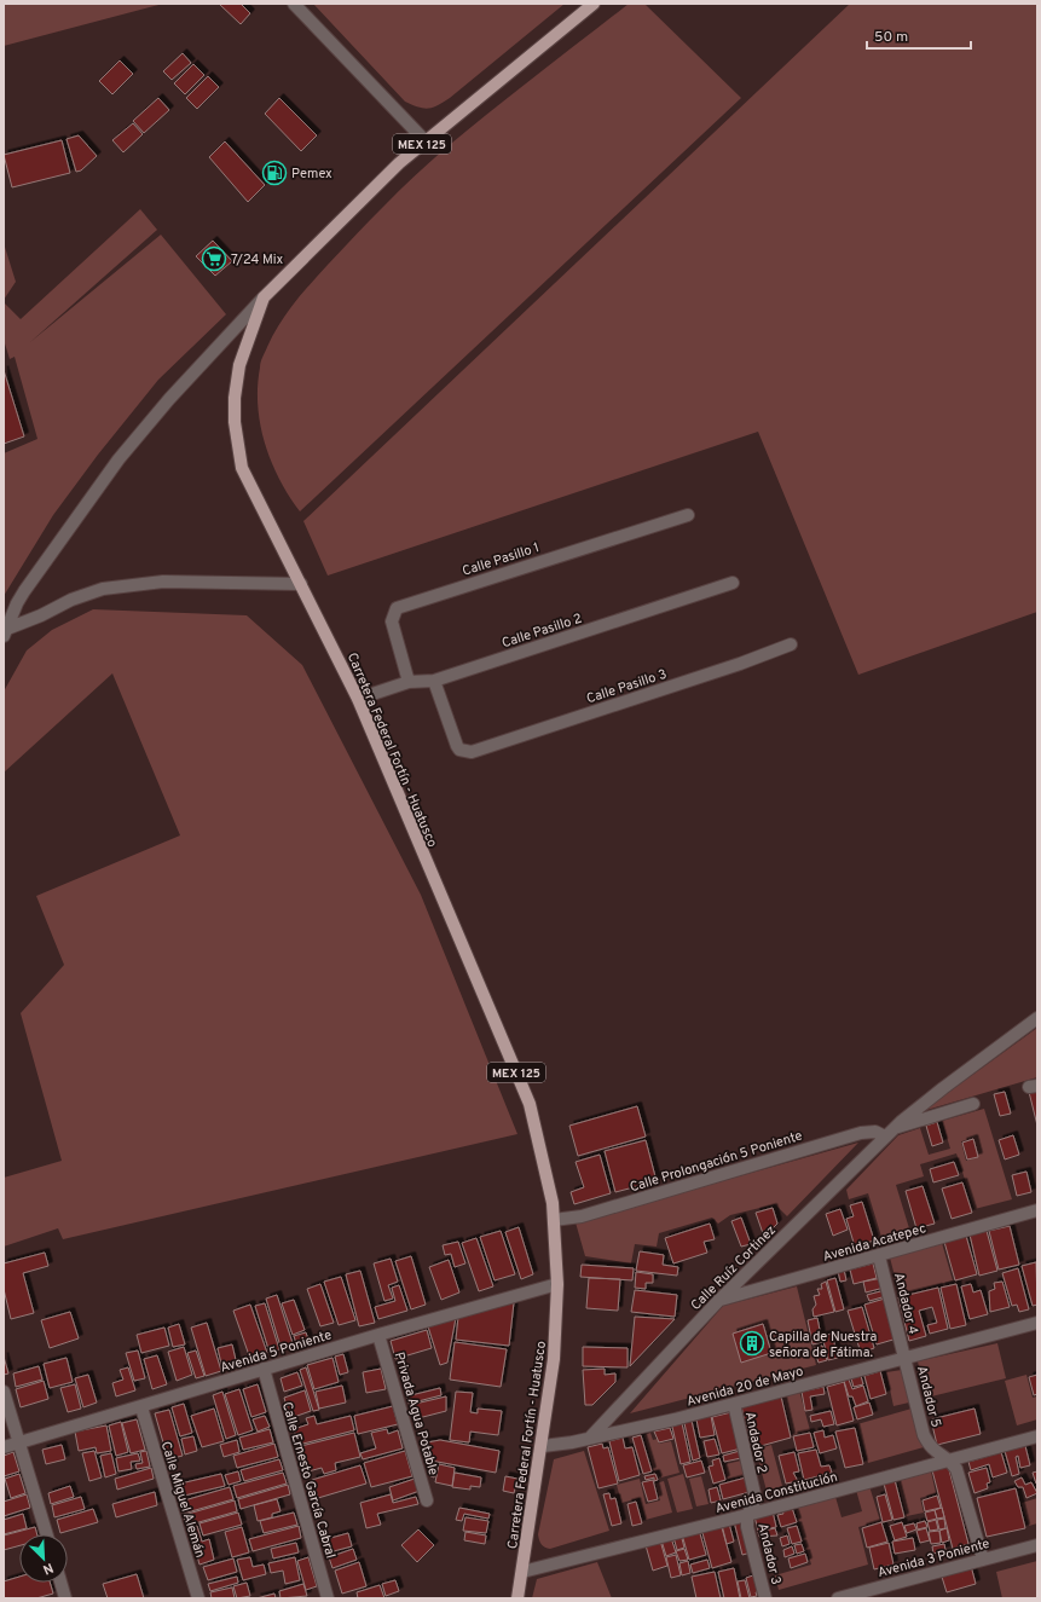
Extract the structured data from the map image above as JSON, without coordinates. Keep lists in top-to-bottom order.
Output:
{
  "streets": {
    "main road": ["MEX 125", "Carretera Federal Fortín - Huatusco"],
    "street": [
      "Calle Pasillo 1",
      "Calle Pasillo 2",
      "Calle Pasillo 3",
      "Calle Prolongación 5 Poniente",
      "Avenida Acatepec",
      "Calle Ruíz Cortinez",
      "Andador 4",
      "Avenida 5 Poniente",
      "Avenida 20 de Mayo",
      "Andador 5",
      "Privada Agua Potable",
      "Andador 2",
      "Calle Ernesto García Cabral",
      "Avenida Constitución",
      "Calle Miguel Alemán",
      "Andador 3",
      "Avenida 3 Poniente"
    ]
  },
  "crossings": [
    ["Calle Pasillo 1", "Calle Pasillo 2"],
    ["Calle Pasillo 2", "Calle Pasillo 3"],
    ["Calle Pasillo 2", "Carretera Federal Fortín - Huatusco"],
    ["Carretera Federal Fortín - Huatusco", "Calle Prolongación 5 Poniente"],
    ["Carretera Federal Fortín - Huatusco", "Avenida 5 Poniente"],
    ["Carretera Federal Fortín - Huatusco", "Avenida 20 de Mayo"],
    ["Carretera Federal Fortín - Huatusco", "Avenida Constitución"],
    ["Calle Prolongación 5 Poniente", "Calle Ruíz Cortinez"],
    ["Avenida Acatepec", "Calle Ruíz Cortinez"],
    ["Avenida Acatepec", "Andador 4"],
    ["Calle Ruíz Cortinez", "Avenida 20 de Mayo"],
    ["Andador 4", "Avenida 20 de Mayo"],
    ["Andador 4", "Andador 5"],
    ["Avenida 5 Poniente", "Privada Agua Potable"],
    ["Avenida 5 Poniente", "Calle Ernesto García Cabral"],
    ["Avenida 5 Poniente", "Calle Miguel Alemán"],
    ["Avenida 20 de Mayo", "Andador 5"],
    ["Avenida 20 de Mayo", "Andador 2"],
    ["Andador 5", "Avenida Constitución"],
    ["Andador 2", "Avenida Constitución"],
    ["Andador 2", "Andador 3"],
    ["Avenida Constitución", "Andador 3"]
  ],
  "places": {
    "fuel station": ["Pemex"],
    "supermarket": ["7/24 Mix"],
    "building": ["Capilla de Nuestra señora de Fátima."]
  },
  "scale_bar": "50 m",
  "north": "bottom right"
}
